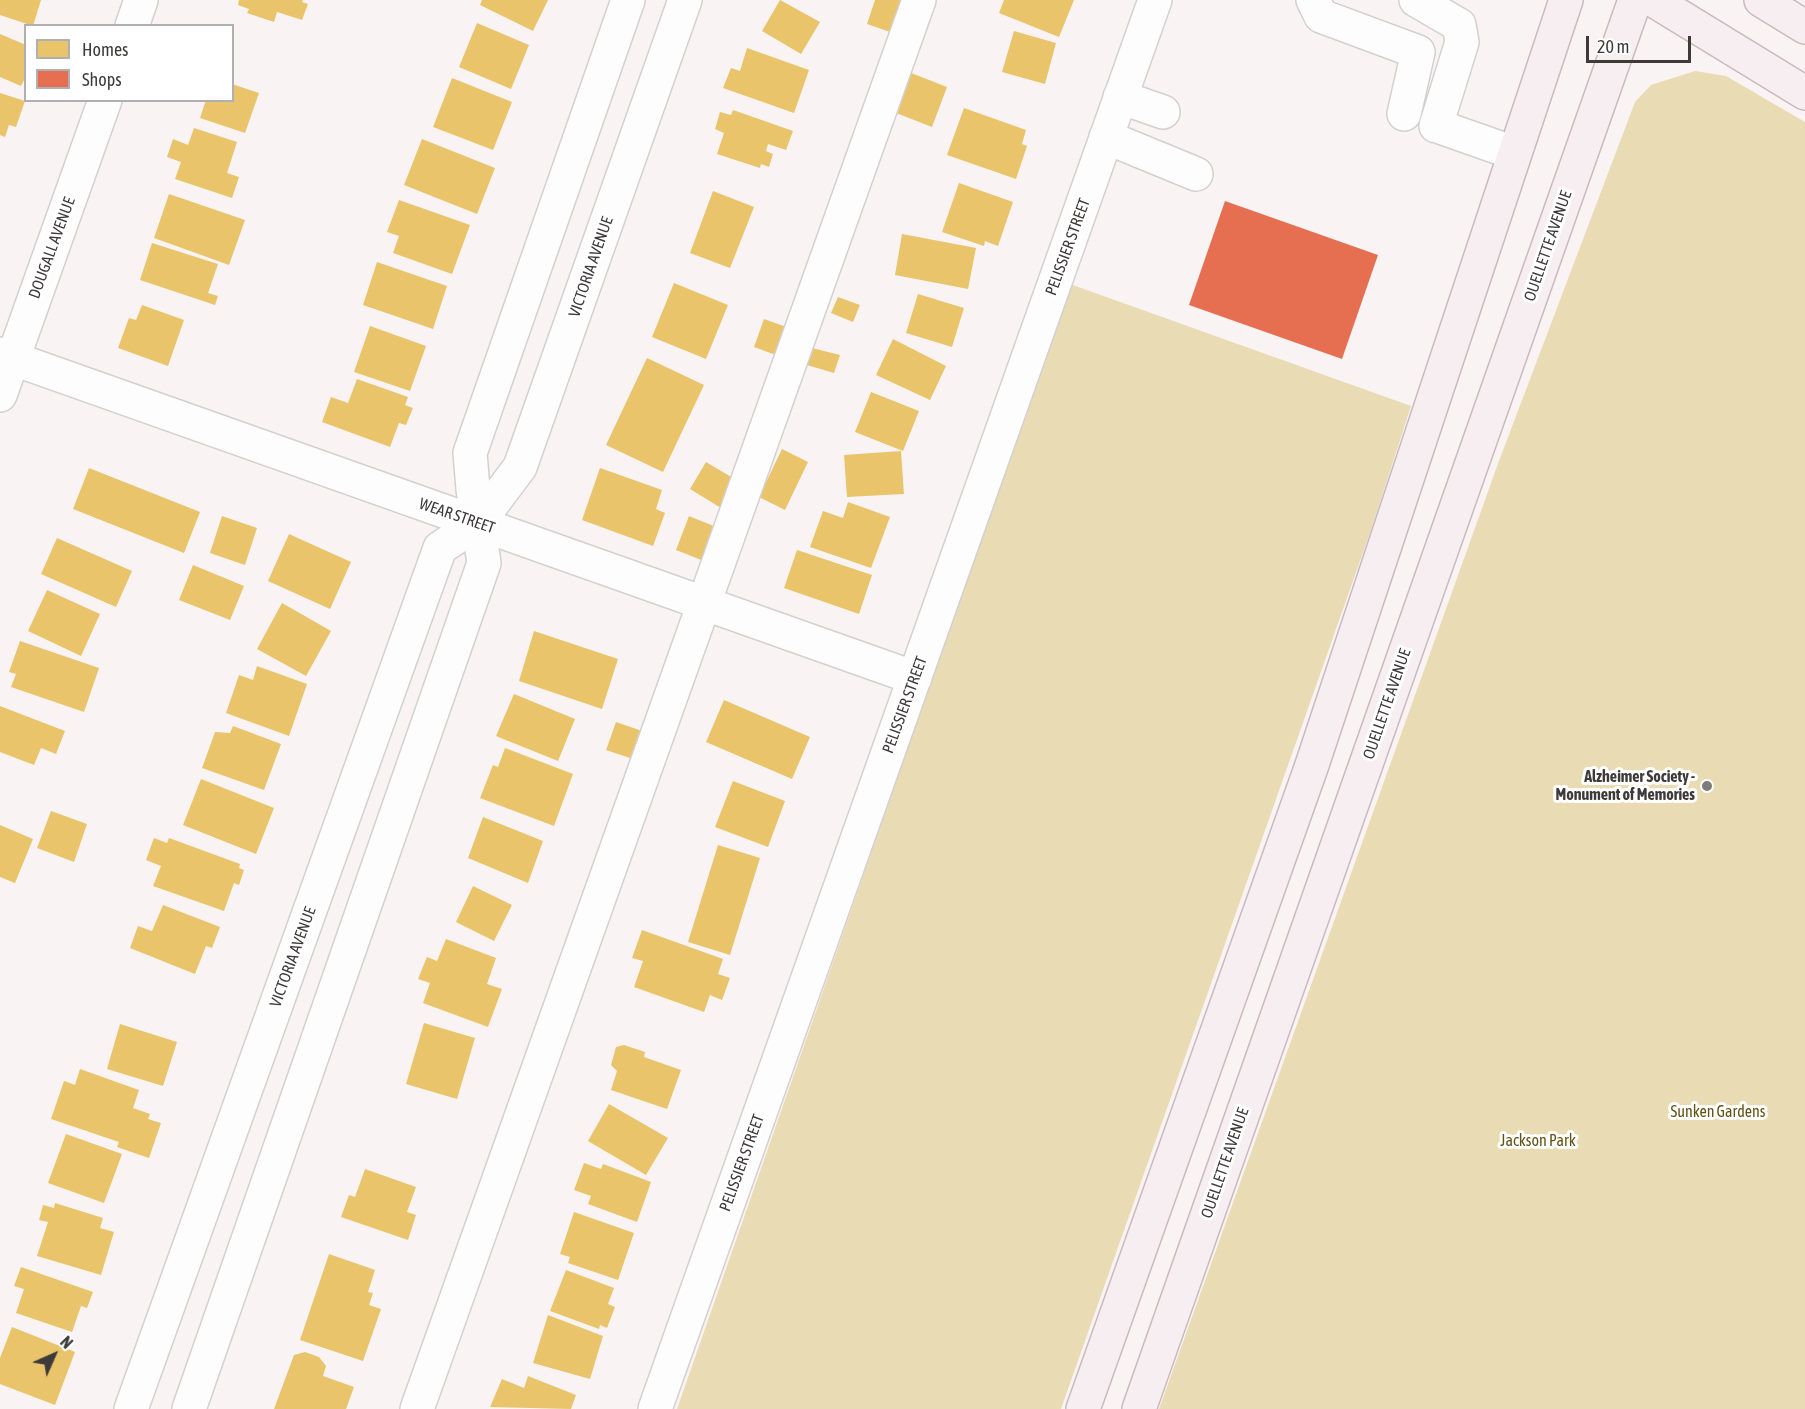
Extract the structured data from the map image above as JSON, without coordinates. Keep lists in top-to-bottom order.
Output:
{
  "streets": {
    "main road": ["OUELLETTE AVENUE"],
    "street": [
      "PELISSIER STREET",
      "DOUGALL AVENUE",
      "VICTORIA AVENUE",
      "WEAR STREET"
    ]
  },
  "crossings": [
    ["PELISSIER STREET", "WEAR STREET"],
    ["DOUGALL AVENUE", "WEAR STREET"],
    ["VICTORIA AVENUE", "WEAR STREET"]
  ],
  "parks": ["Sunken Gardens", "Jackson Park"],
  "places": ["Alzheimer Society - Monument of Memories"],
  "legend": ["Homes", "Shops"],
  "scale_bar": "20 m",
  "north": "top right"
}
